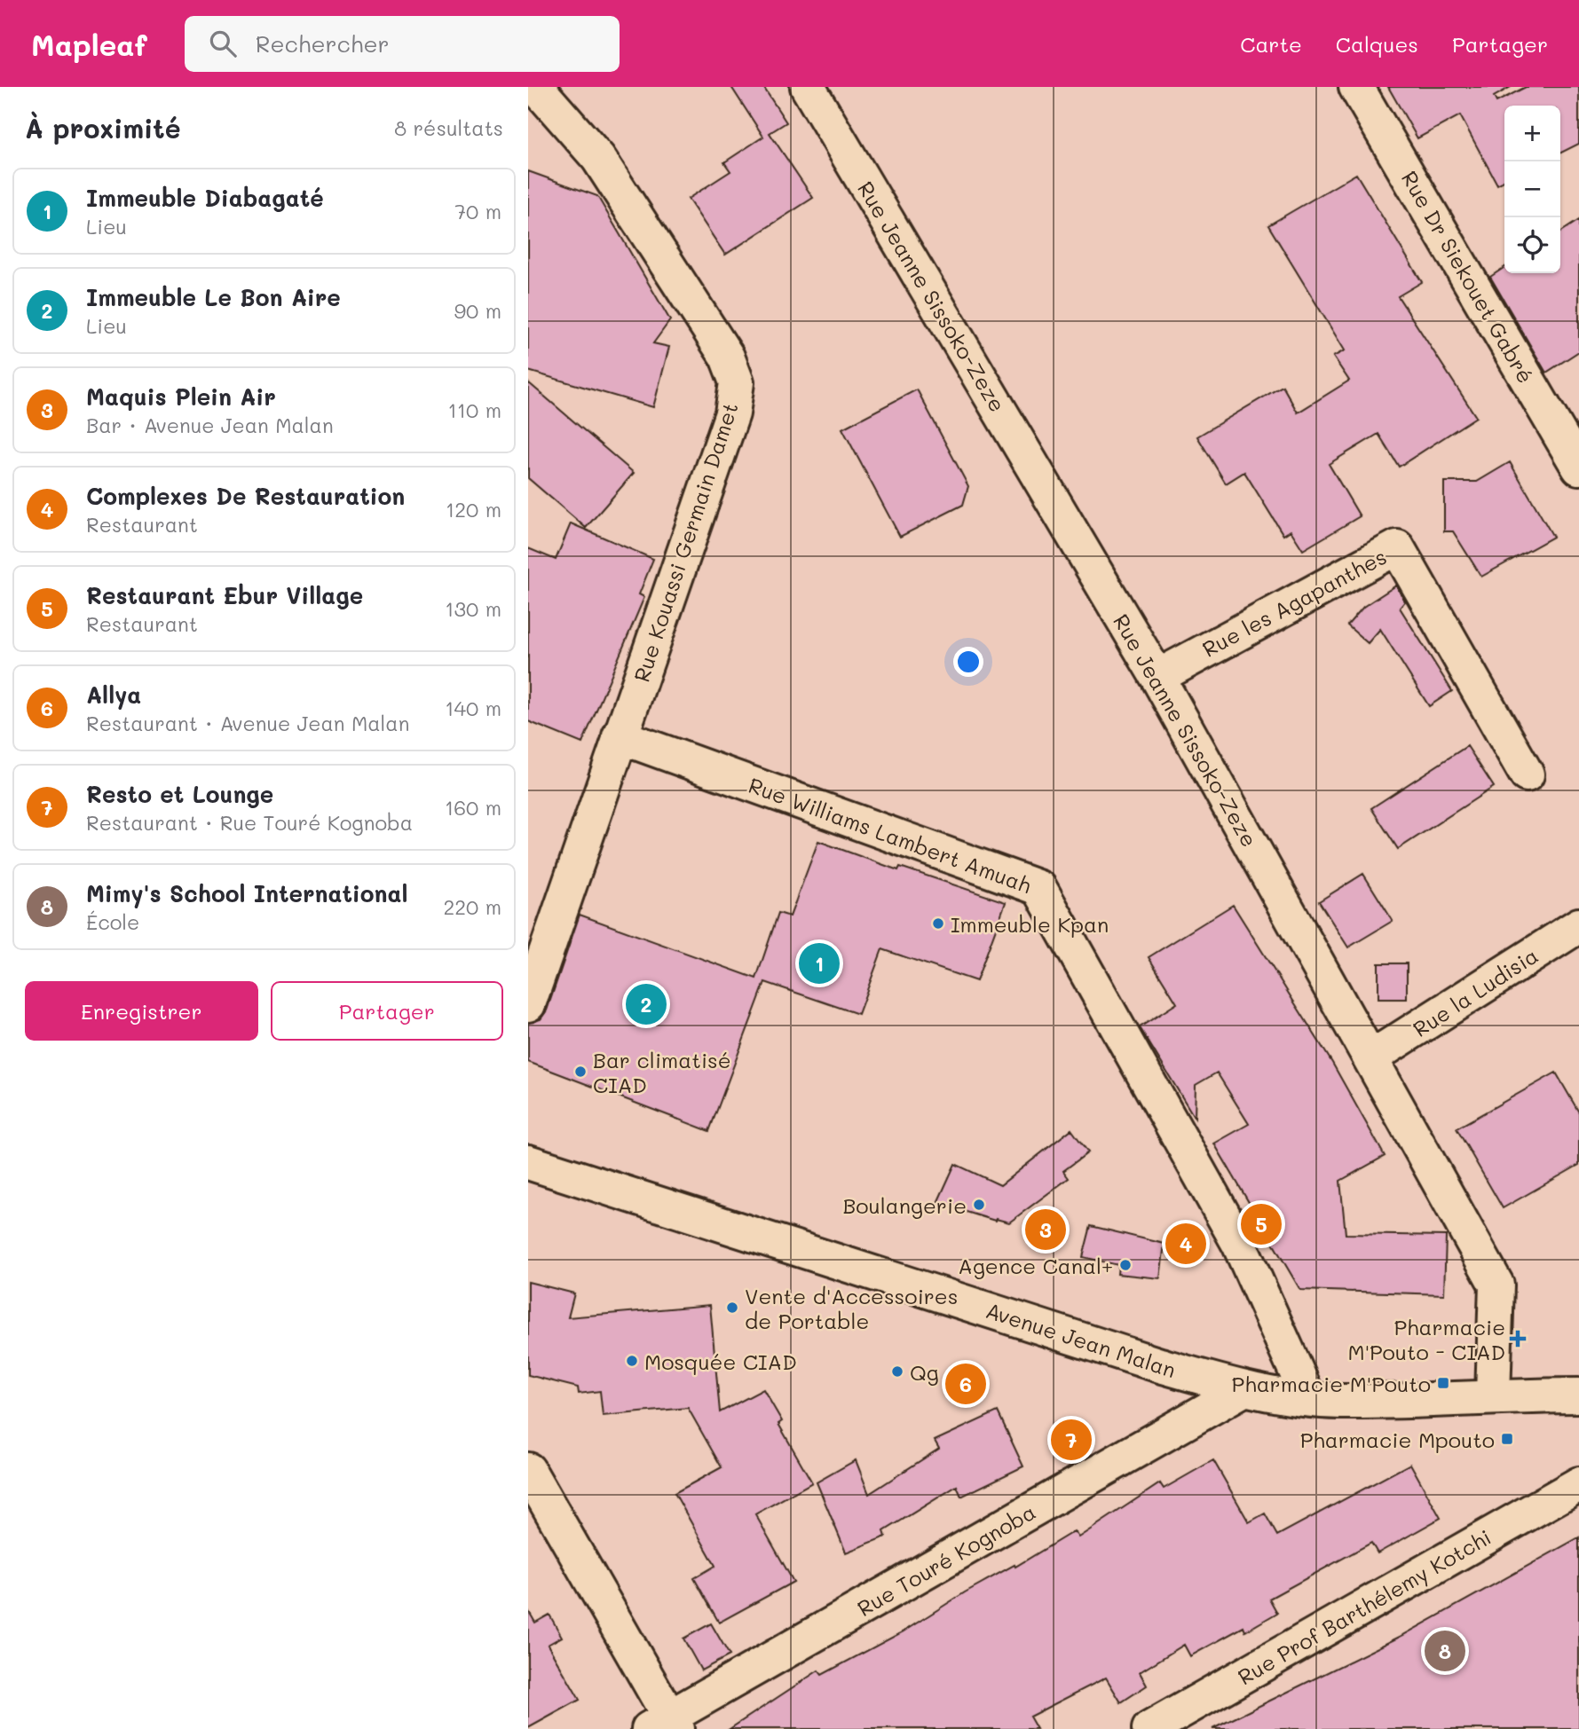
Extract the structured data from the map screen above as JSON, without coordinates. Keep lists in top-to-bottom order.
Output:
{
  "streets": {
    "street": [
      "Rue Dr Siekouet Gabré",
      "Rue Jeanne Sissoko-Zeze",
      "Rue Kouassi Germain Damet",
      "Rue les Agapanthes",
      "Rue Williams Lambert Amuah",
      "Rue la Ludisia",
      "Avenue Jean Malan",
      "Rue Touré Kognoba",
      "Rue Prof Barthélemy Kotchi"
    ]
  },
  "crossings": [
    ["Rue Jeanne Sissoko-Zeze", "Rue les Agapanthes"],
    ["Rue Jeanne Sissoko-Zeze", "Rue la Ludisia"],
    ["Rue Jeanne Sissoko-Zeze", "Avenue Jean Malan"],
    ["Rue Kouassi Germain Damet", "Rue Williams Lambert Amuah"],
    ["Rue Williams Lambert Amuah", "Avenue Jean Malan"],
    ["Avenue Jean Malan", "Rue Touré Kognoba"]
  ],
  "places": {
    "other": [
      "Immeuble Kpan",
      "Bar climatisé CIAD",
      "Boulangerie",
      "Agence Canal+",
      "Vente d'Accessoires de Portable",
      "Mosquée CIAD",
      "Qg"
    ],
    "health": ["Pharmacie M'Pouto - CIAD"],
    "transit": ["Pharmacie M'Pouto", "Pharmacie Mpouto"]
  },
  "page": {
    "header": "Mapleaf",
    "search": "Rechercher",
    "nav": ["Carte", "Calques", "Partager"],
    "heading": ["À proximité", "8 résultats"],
    "map_buttons": ["+", "−"],
    "list": [
      {
        "mark": "1",
        "name": "Immeuble Diabagaté",
        "note": "Lieu",
        "value": "70 m"
      },
      {
        "mark": "2",
        "name": "Immeuble Le Bon Aire",
        "note": "Lieu",
        "value": "90 m"
      },
      {
        "mark": "3",
        "name": "Maquis Plein Air",
        "note": "Bar · Avenue Jean Malan",
        "value": "110 m"
      },
      {
        "mark": "4",
        "name": "Complexes De Restauration",
        "note": "Restaurant",
        "value": "120 m"
      },
      {
        "mark": "5",
        "name": "Restaurant Ebur Village",
        "note": "Restaurant",
        "value": "130 m"
      },
      {
        "mark": "6",
        "name": "Allya",
        "note": "Restaurant · Avenue Jean Malan",
        "value": "140 m"
      },
      {
        "mark": "7",
        "name": "Resto et Lounge",
        "note": "Restaurant · Rue Touré Kognoba",
        "value": "160 m"
      },
      {
        "mark": "8",
        "name": "Mimy's School International",
        "note": "École",
        "value": "220 m"
      }
    ],
    "pins": [
      "1",
      "2",
      "5",
      "3",
      "4",
      "6",
      "7",
      "8"
    ],
    "buttons": ["Enregistrer", "Partager"]
  }
}
